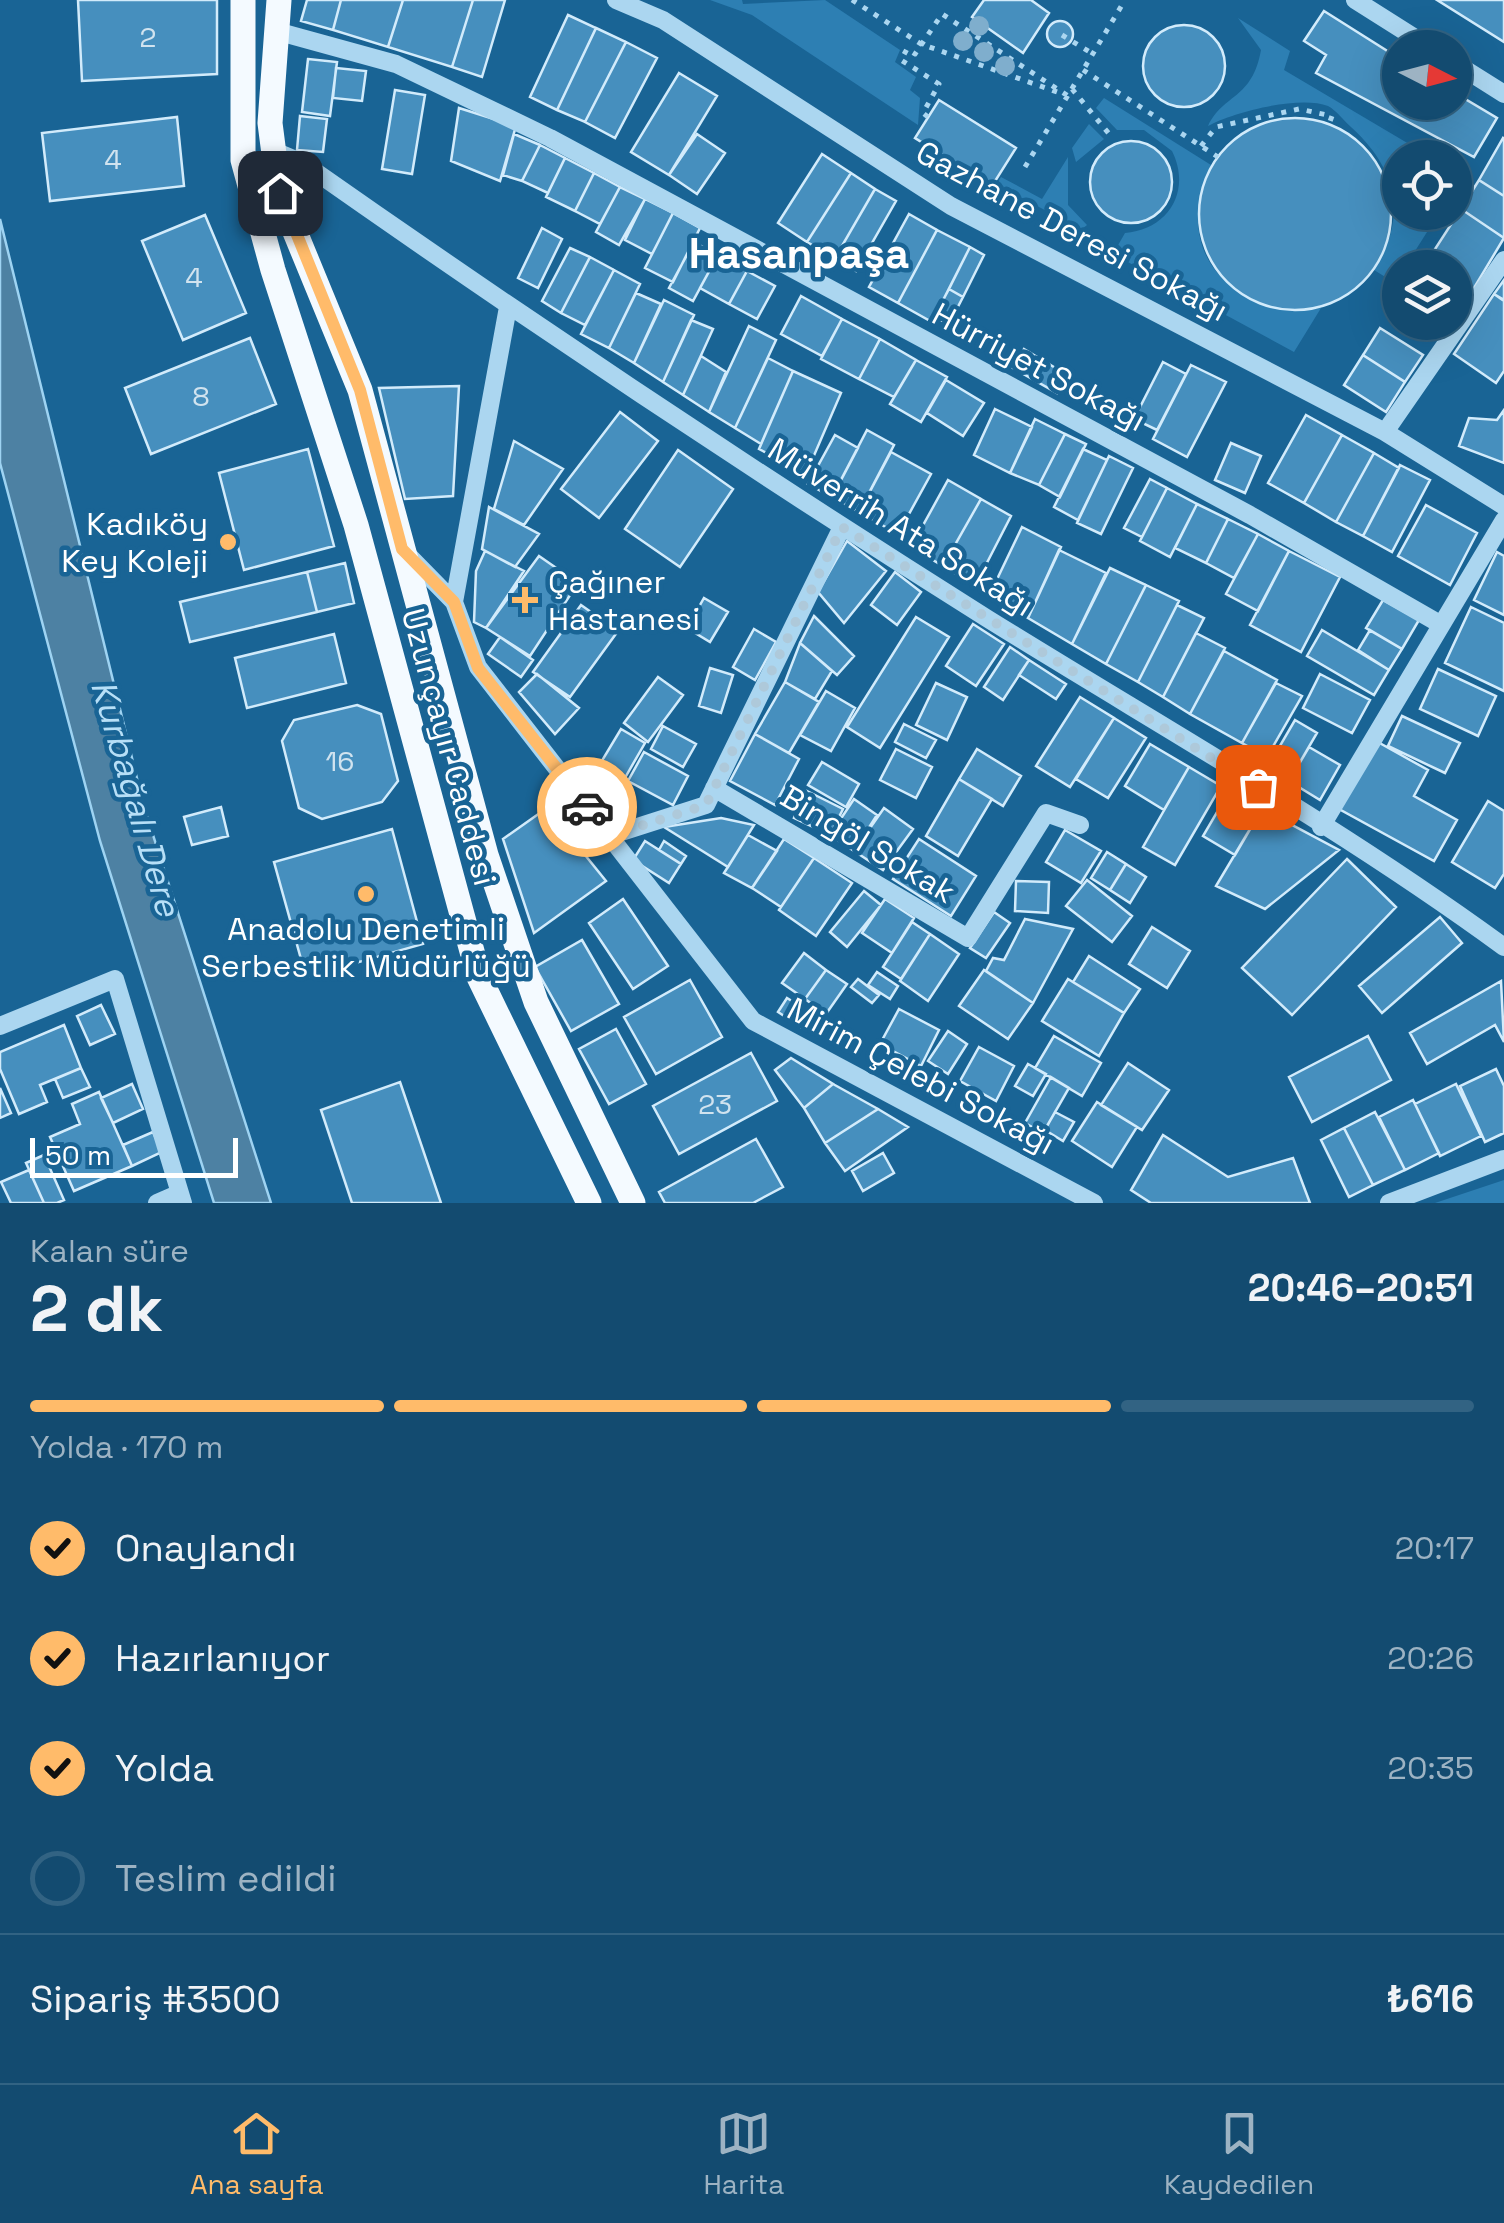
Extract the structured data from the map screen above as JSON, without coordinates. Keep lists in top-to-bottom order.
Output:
{
  "streets": {
    "main road": ["Uzunçayır Caddesi"],
    "street": [
      "Gazhane Deresi Sokağı",
      "Hürriyet Sokağı",
      "Müverrih Ata Sokağı",
      "Bingöl Sokak",
      "Mirim Çelebi Sokağı"
    ]
  },
  "crossings": [
    ["Hürriyet Sokağı", "Uzunçayır Caddesi"],
    ["Müverrih Ata Sokağı", "Uzunçayır Caddesi"]
  ],
  "districts": ["Hasanpaşa"],
  "water": ["Kurbağalı Dere"],
  "places": {
    "other": ["Kadıköy Key Koleji", "Anadolu Denetimli Serbestlik Müdürlüğü"],
    "health": ["Çağıner Hastanesi"]
  },
  "house_numbers": [
    "2",
    "4",
    "4",
    "8",
    "16",
    "23"
  ],
  "scale_bar": "50 m",
  "north": "right",
  "page": {
    "scale": "50 m",
    "heading": ["2 dk", "Kalan süre", "20:46–20:51"],
    "panel": ["Sipariş #3500", "₺616"],
    "bar": "Yolda · 170 m",
    "list": [
      ["Onaylandı", "20:17"],
      ["Hazırlanıyor", "20:26"],
      ["Yolda", "20:35"],
      "Teslim edildi"
    ],
    "tabs": ["Ana sayfa", "Harita", "Kaydedilen"]
  }
}
